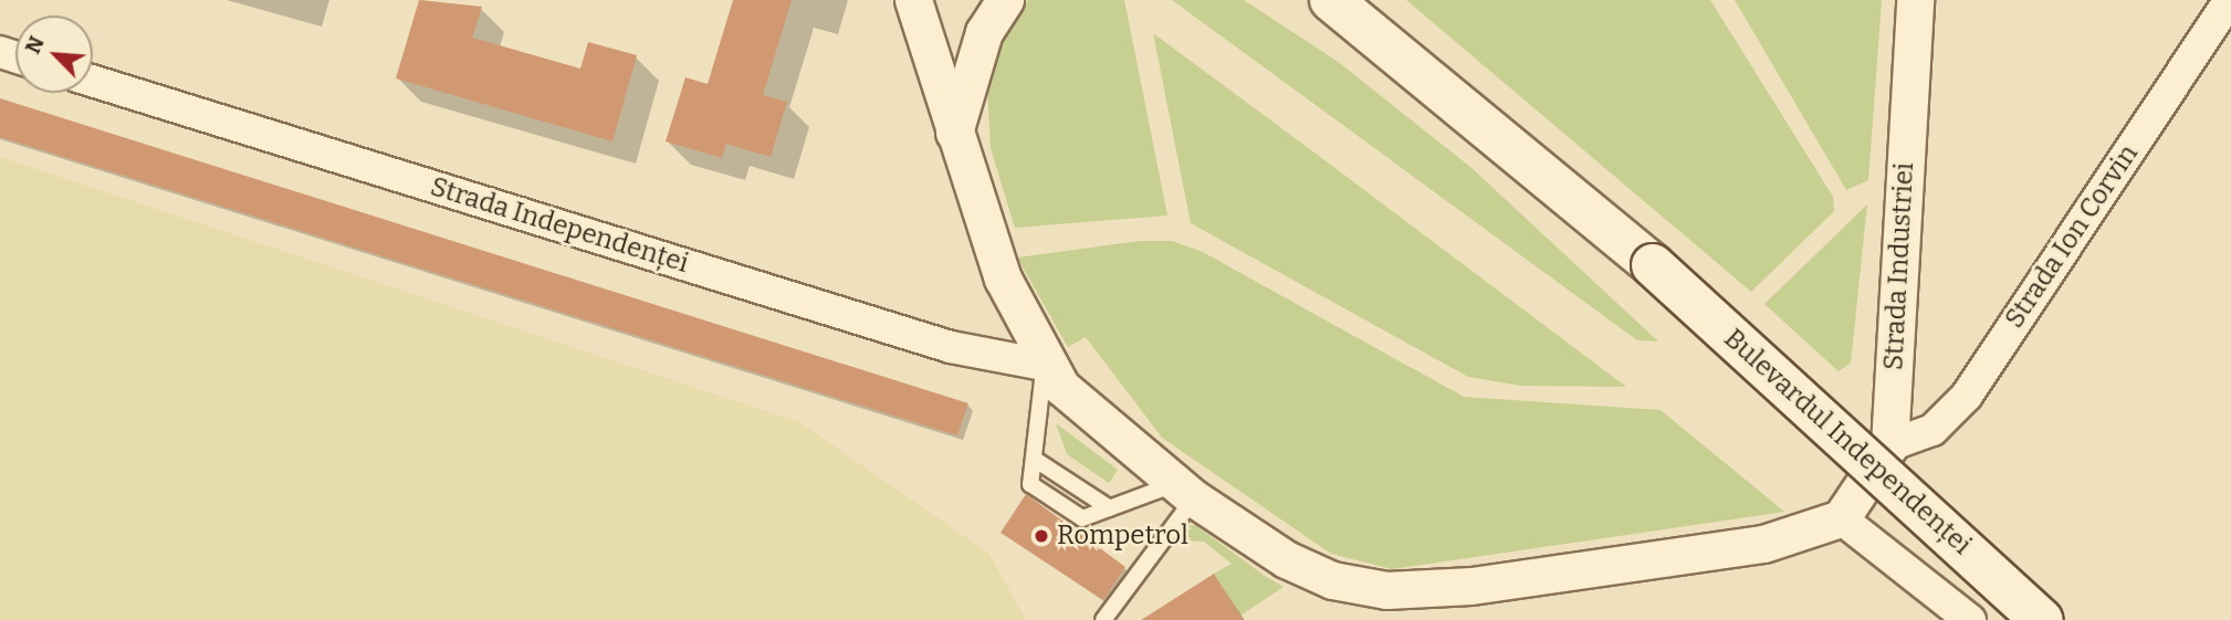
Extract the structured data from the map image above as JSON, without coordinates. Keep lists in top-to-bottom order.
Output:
{
  "streets": {
    "main road": ["Bulevardul Independenței"],
    "street": ["Strada Independenței", "Strada Ion Corvin", "Strada Industriei"]
  },
  "crossings": [
    ["Strada Ion Corvin", "Strada Industriei"]
  ],
  "places": ["Rompetrol"],
  "north": "top left"
}
